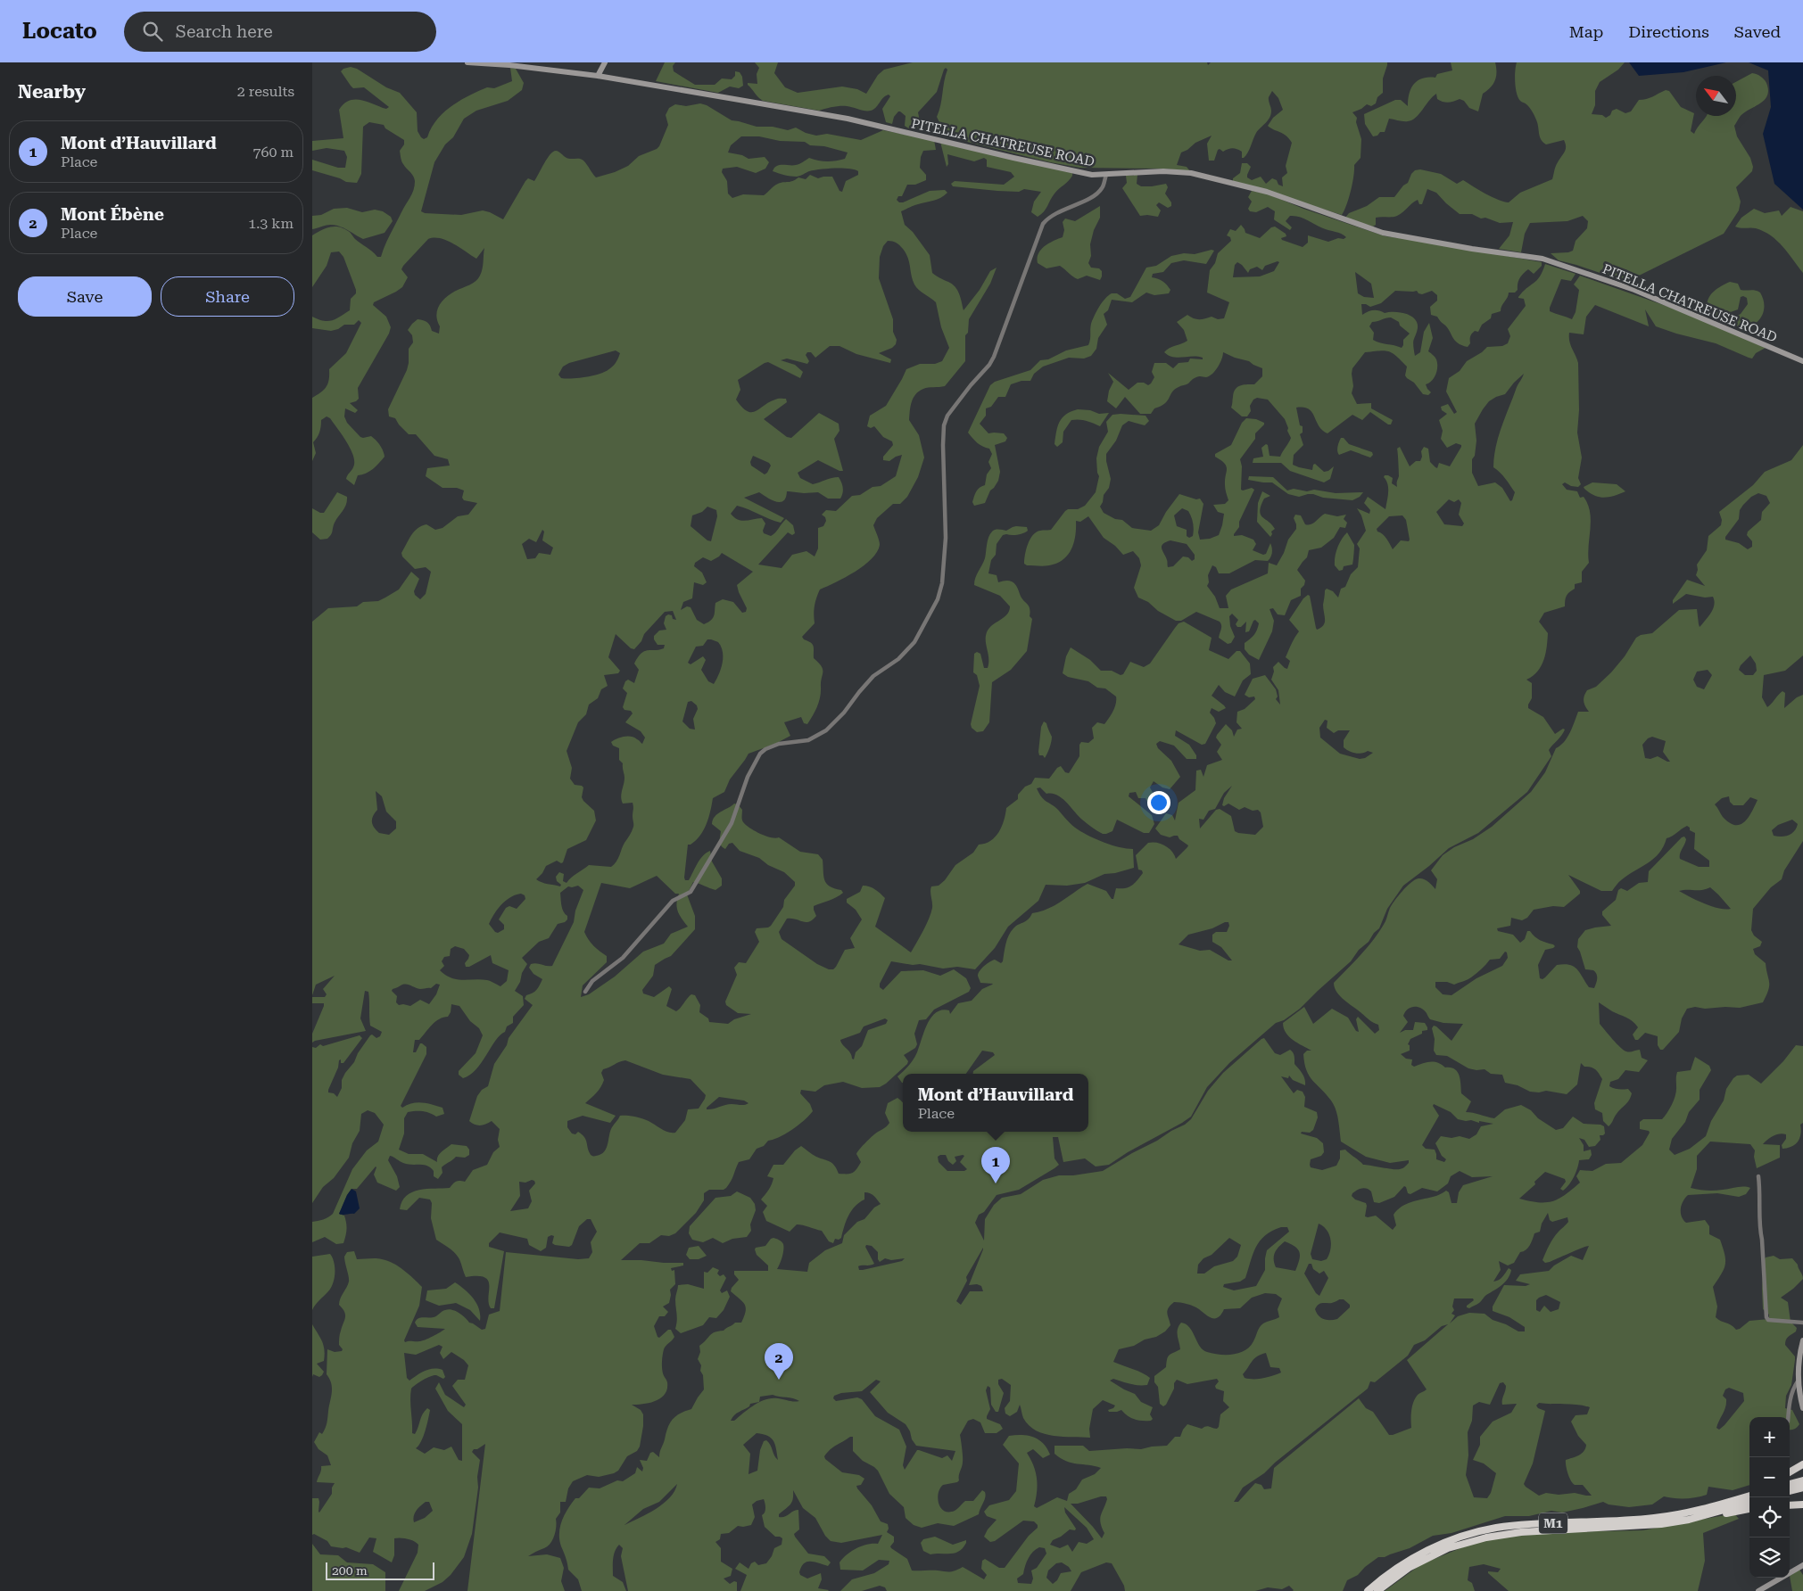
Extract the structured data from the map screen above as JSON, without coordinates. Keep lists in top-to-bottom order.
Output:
{
  "streets": {
    "highway": ["M1"],
    "main road": ["PITELLA CHATREUSE ROAD"]
  },
  "scale_bar": "200 m",
  "north": "top left",
  "page": {
    "header": "Locato",
    "search": "Search here",
    "nav": ["Map", "Directions", "Saved"],
    "heading": ["Nearby", "2 results"],
    "list": [
      {
        "mark": "1",
        "name": "Mont d’Hauvillard",
        "note": "Place",
        "value": "760 m"
      },
      {
        "mark": "2",
        "name": "Mont Ébène",
        "note": "Place",
        "value": "1.3 km"
      }
    ],
    "buttons": ["Save", "Share"],
    "popup": ["Mont d’Hauvillard", "Place"],
    "pins": ["1", "2"],
    "map_buttons": ["+", "−"],
    "scale": "200 m"
  }
}
